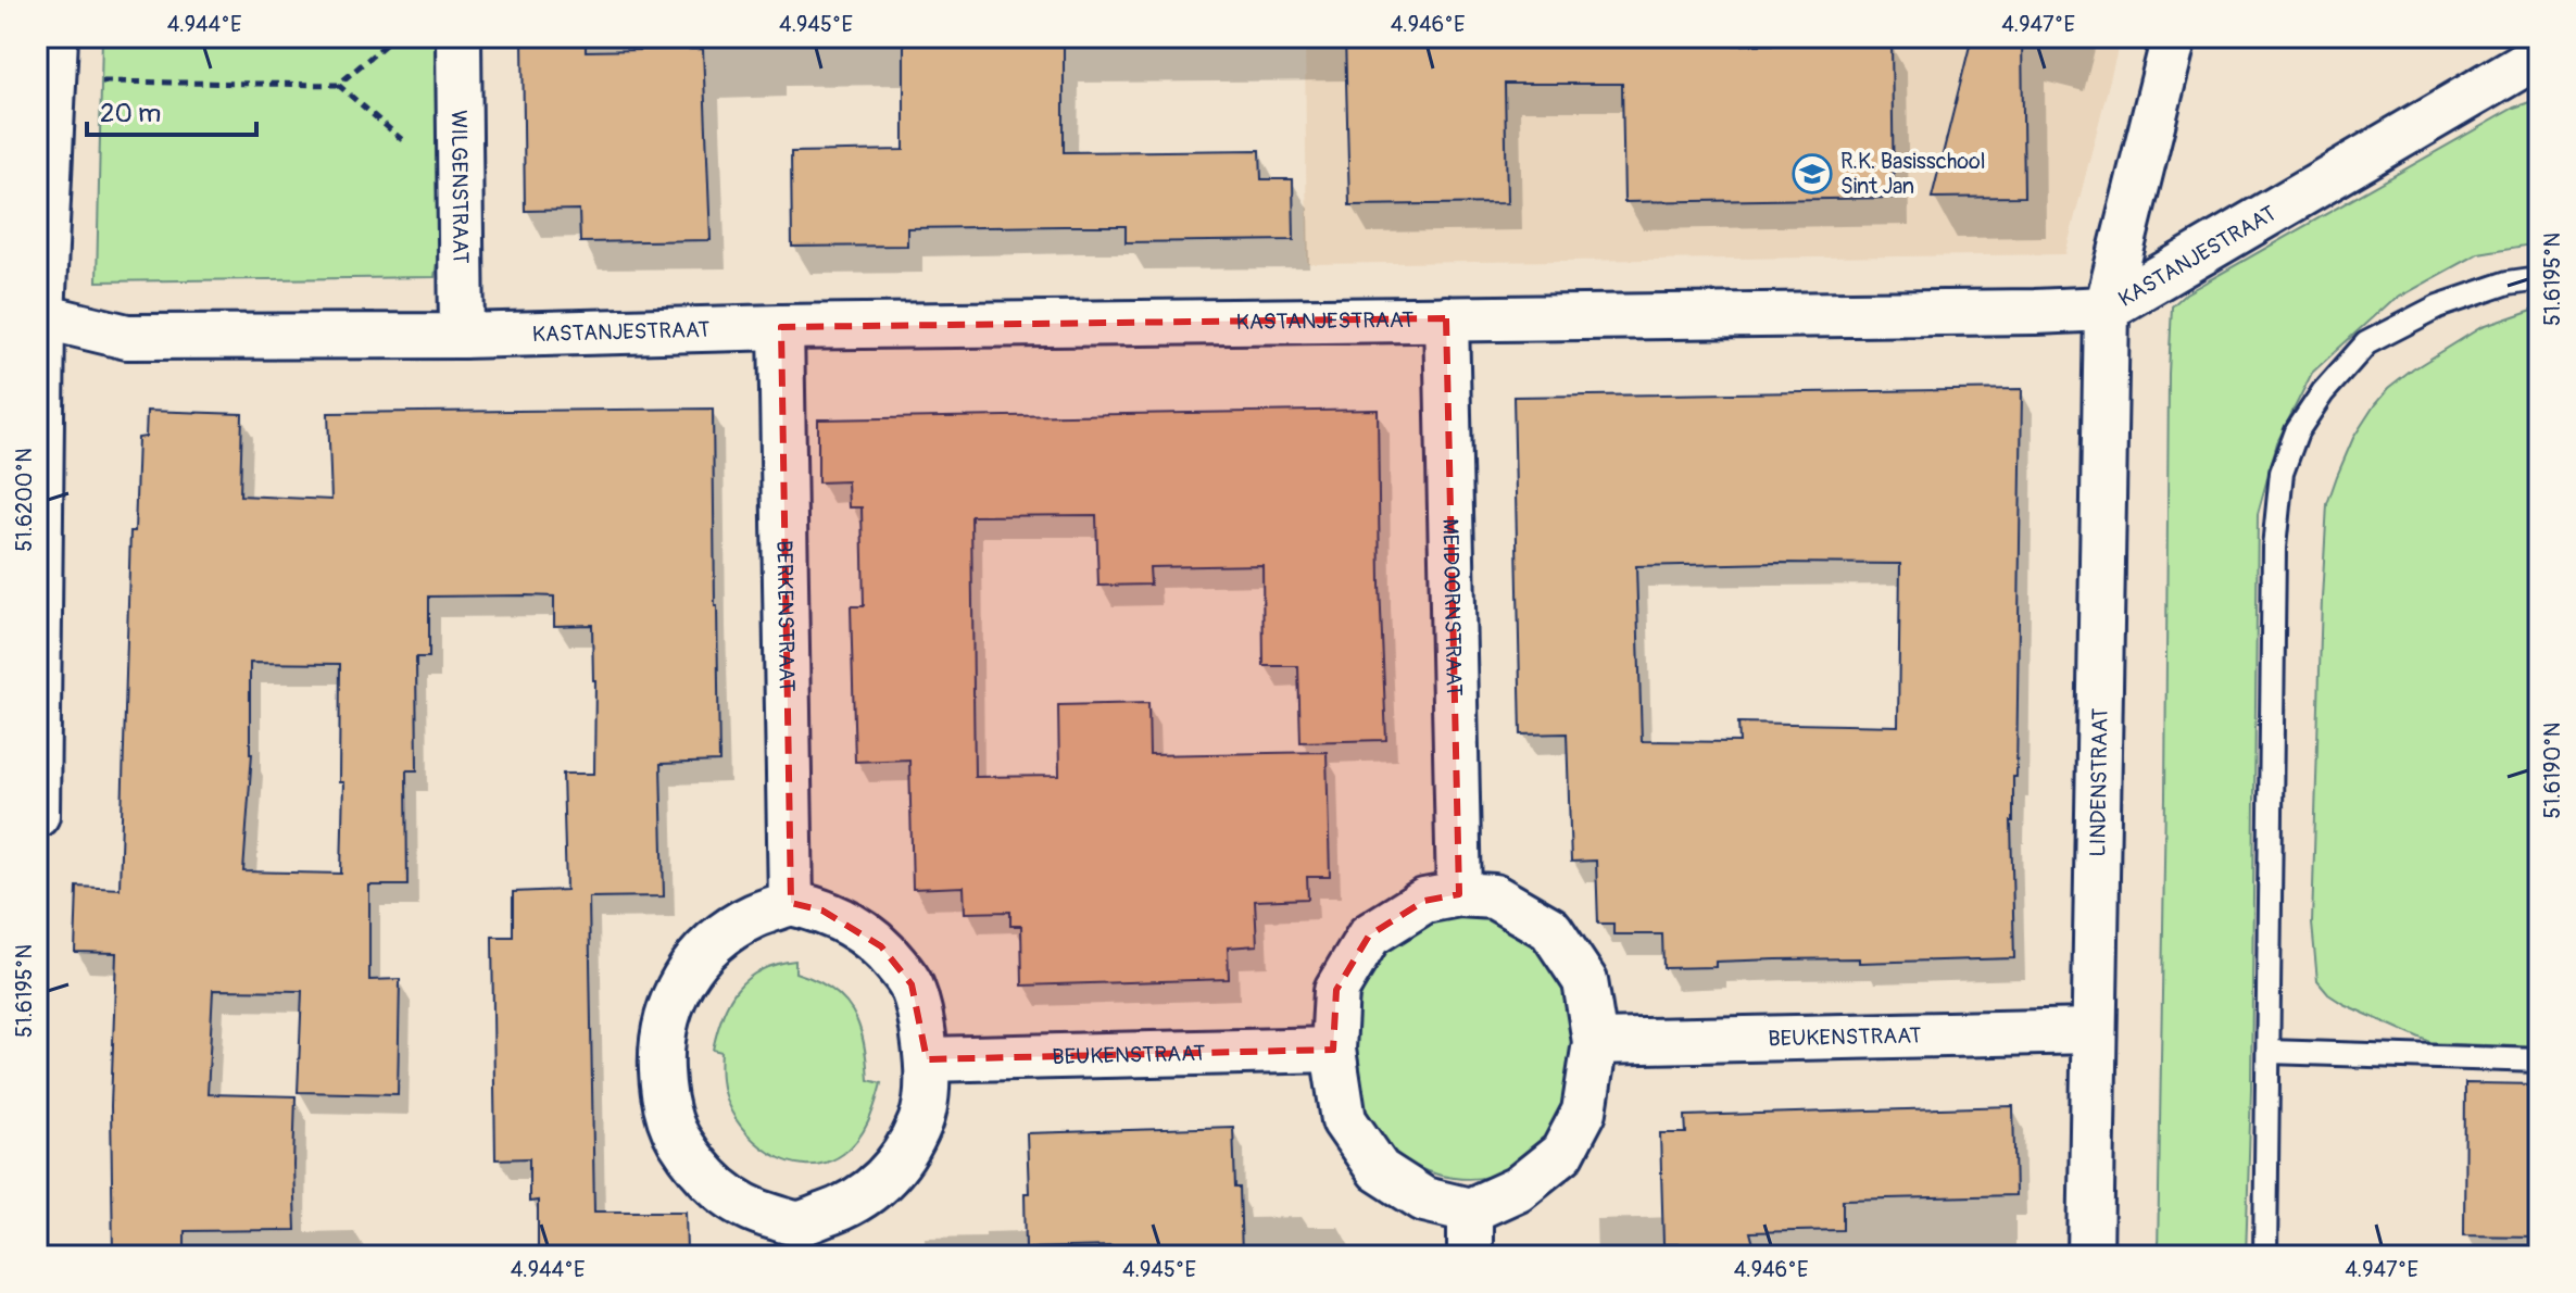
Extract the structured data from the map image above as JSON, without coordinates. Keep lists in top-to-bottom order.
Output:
{
  "streets": {
    "street": [
      "WILGENSTRAAT",
      "KASTANJESTRAAT",
      "MEIDOORNSTRAAT",
      "BERKENSTRAAT",
      "LINDENSTRAAT",
      "BEUKENSTRAAT"
    ]
  },
  "crossings": [
    ["WILGENSTRAAT", "KASTANJESTRAAT"],
    ["KASTANJESTRAAT", "MEIDOORNSTRAAT"],
    ["KASTANJESTRAAT", "BERKENSTRAAT"],
    ["KASTANJESTRAAT", "LINDENSTRAAT"],
    ["MEIDOORNSTRAAT", "BEUKENSTRAAT"],
    ["BERKENSTRAAT", "BEUKENSTRAAT"],
    ["LINDENSTRAAT", "BEUKENSTRAAT"]
  ],
  "places": {
    "school or university": ["R.K. Basisschool Sint Jan"]
  },
  "scale_bar": "20 m",
  "coordinates": [
    "4.944°E",
    "4.945°E",
    "4.946°E",
    "4.947°E",
    "51.6195°N",
    "51.6200°N",
    "51.6190°N"
  ]
}
